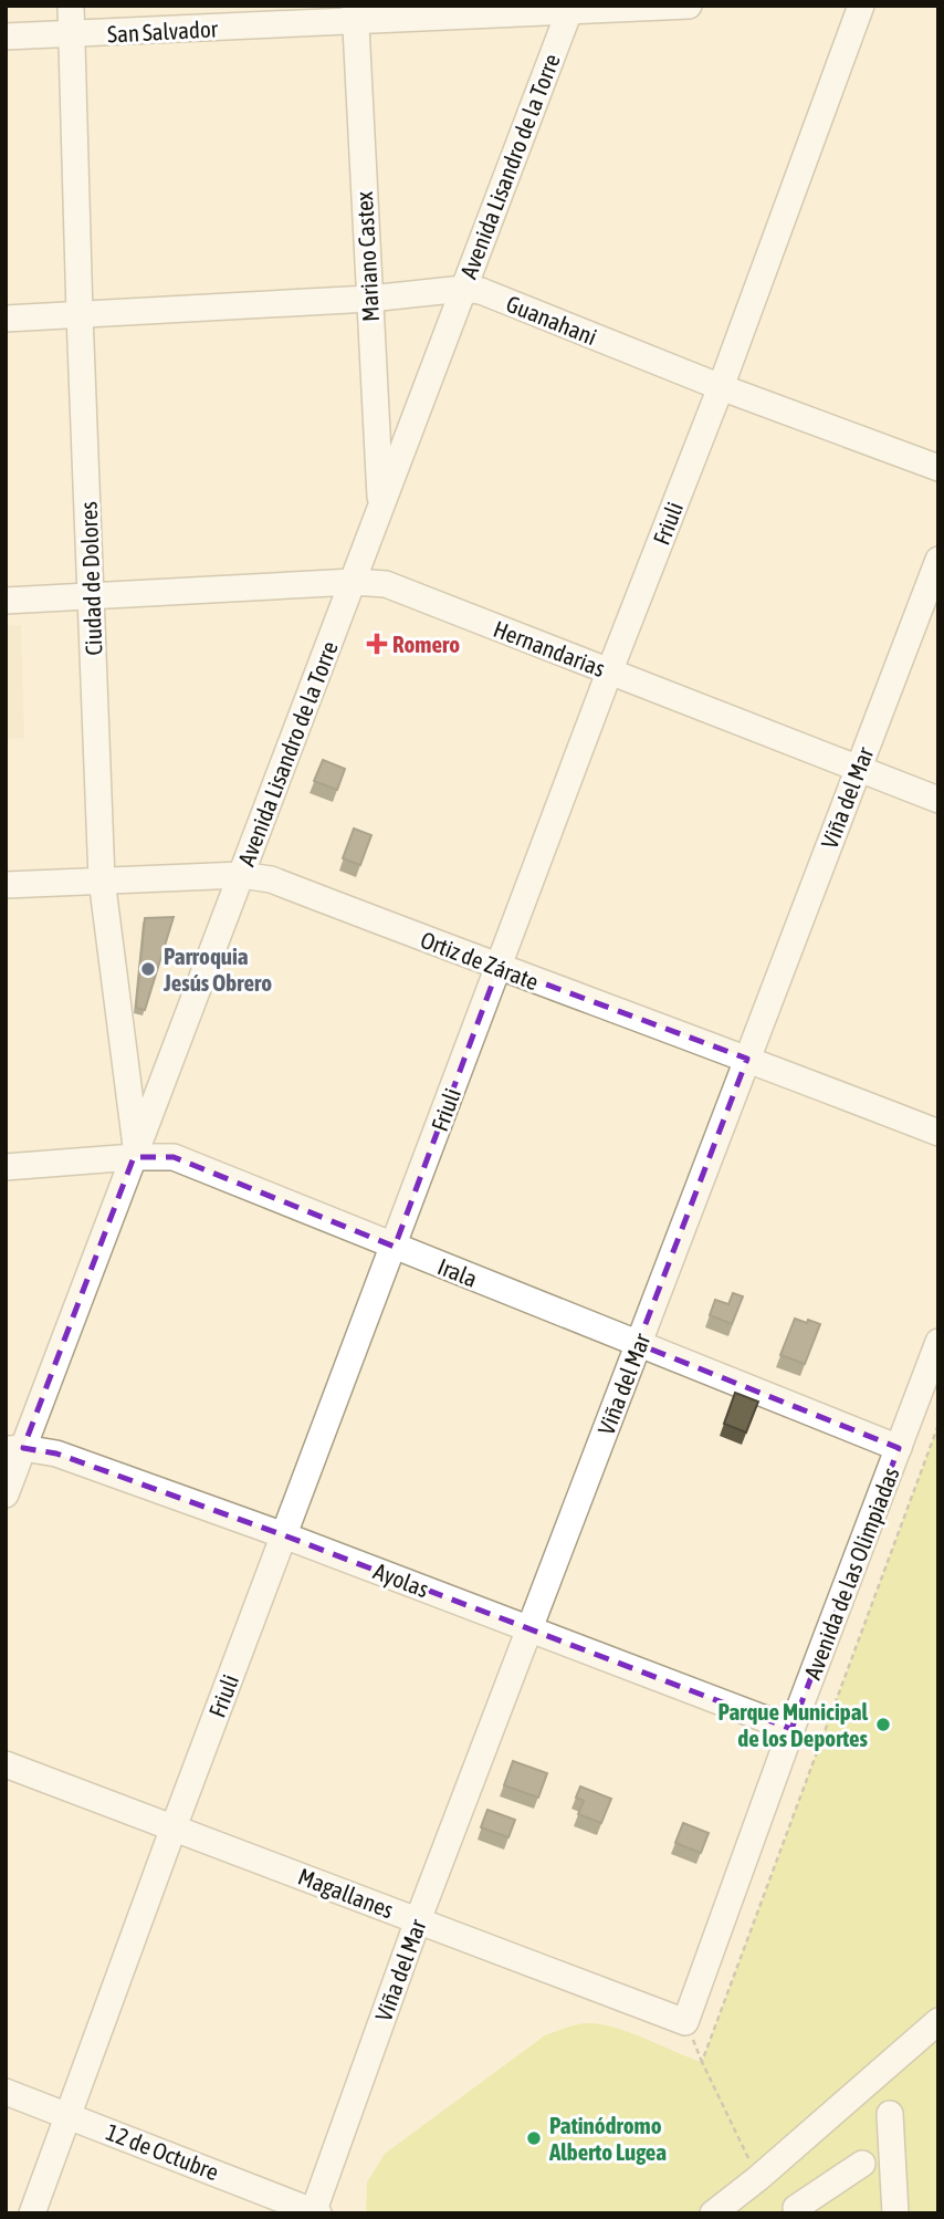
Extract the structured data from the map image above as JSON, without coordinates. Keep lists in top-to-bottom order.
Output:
{
  "streets": {
    "street": [
      "San Salvador",
      "Avenida Lisandro de la Torre",
      "Mariano Castex",
      "Guanahani",
      "Friuli",
      "Ciudad de Dolores",
      "Hernandarias",
      "Viña del Mar",
      "Ortiz de Zárate",
      "Irala",
      "Avenida de las Olimpiadas",
      "Ayolas",
      "Magallanes",
      "12 de Octubre"
    ]
  },
  "crossings": [
    ["San Salvador", "Avenida Lisandro de la Torre"],
    ["San Salvador", "Mariano Castex"],
    ["San Salvador", "Ciudad de Dolores"],
    ["Avenida Lisandro de la Torre", "Mariano Castex"],
    ["Avenida Lisandro de la Torre", "Guanahani"],
    ["Avenida Lisandro de la Torre", "Ciudad de Dolores"],
    ["Avenida Lisandro de la Torre", "Hernandarias"],
    ["Avenida Lisandro de la Torre", "Ortiz de Zárate"],
    ["Avenida Lisandro de la Torre", "Irala"],
    ["Avenida Lisandro de la Torre", "Ayolas"],
    ["Mariano Castex", "Guanahani"],
    ["Guanahani", "Friuli"],
    ["Guanahani", "Ciudad de Dolores"],
    ["Friuli", "Hernandarias"],
    ["Friuli", "Ortiz de Zárate"],
    ["Friuli", "Irala"],
    ["Friuli", "Ayolas"],
    ["Friuli", "Magallanes"],
    ["Friuli", "12 de Octubre"],
    ["Ciudad de Dolores", "Hernandarias"],
    ["Ciudad de Dolores", "Ortiz de Zárate"],
    ["Ciudad de Dolores", "Irala"],
    ["Hernandarias", "Viña del Mar"],
    ["Viña del Mar", "Ortiz de Zárate"],
    ["Viña del Mar", "Irala"],
    ["Viña del Mar", "Ayolas"],
    ["Viña del Mar", "Magallanes"],
    ["Viña del Mar", "12 de Octubre"],
    ["Irala", "Avenida de las Olimpiadas"],
    ["Avenida de las Olimpiadas", "Ayolas"],
    ["Avenida de las Olimpiadas", "Magallanes"]
  ],
  "places": {
    "health": ["Romero"],
    "other": ["Parroquia Jesús Obrero", "Parque Municipal de los Deportes", "Patinódromo Alberto Lugea"]
  }
}
